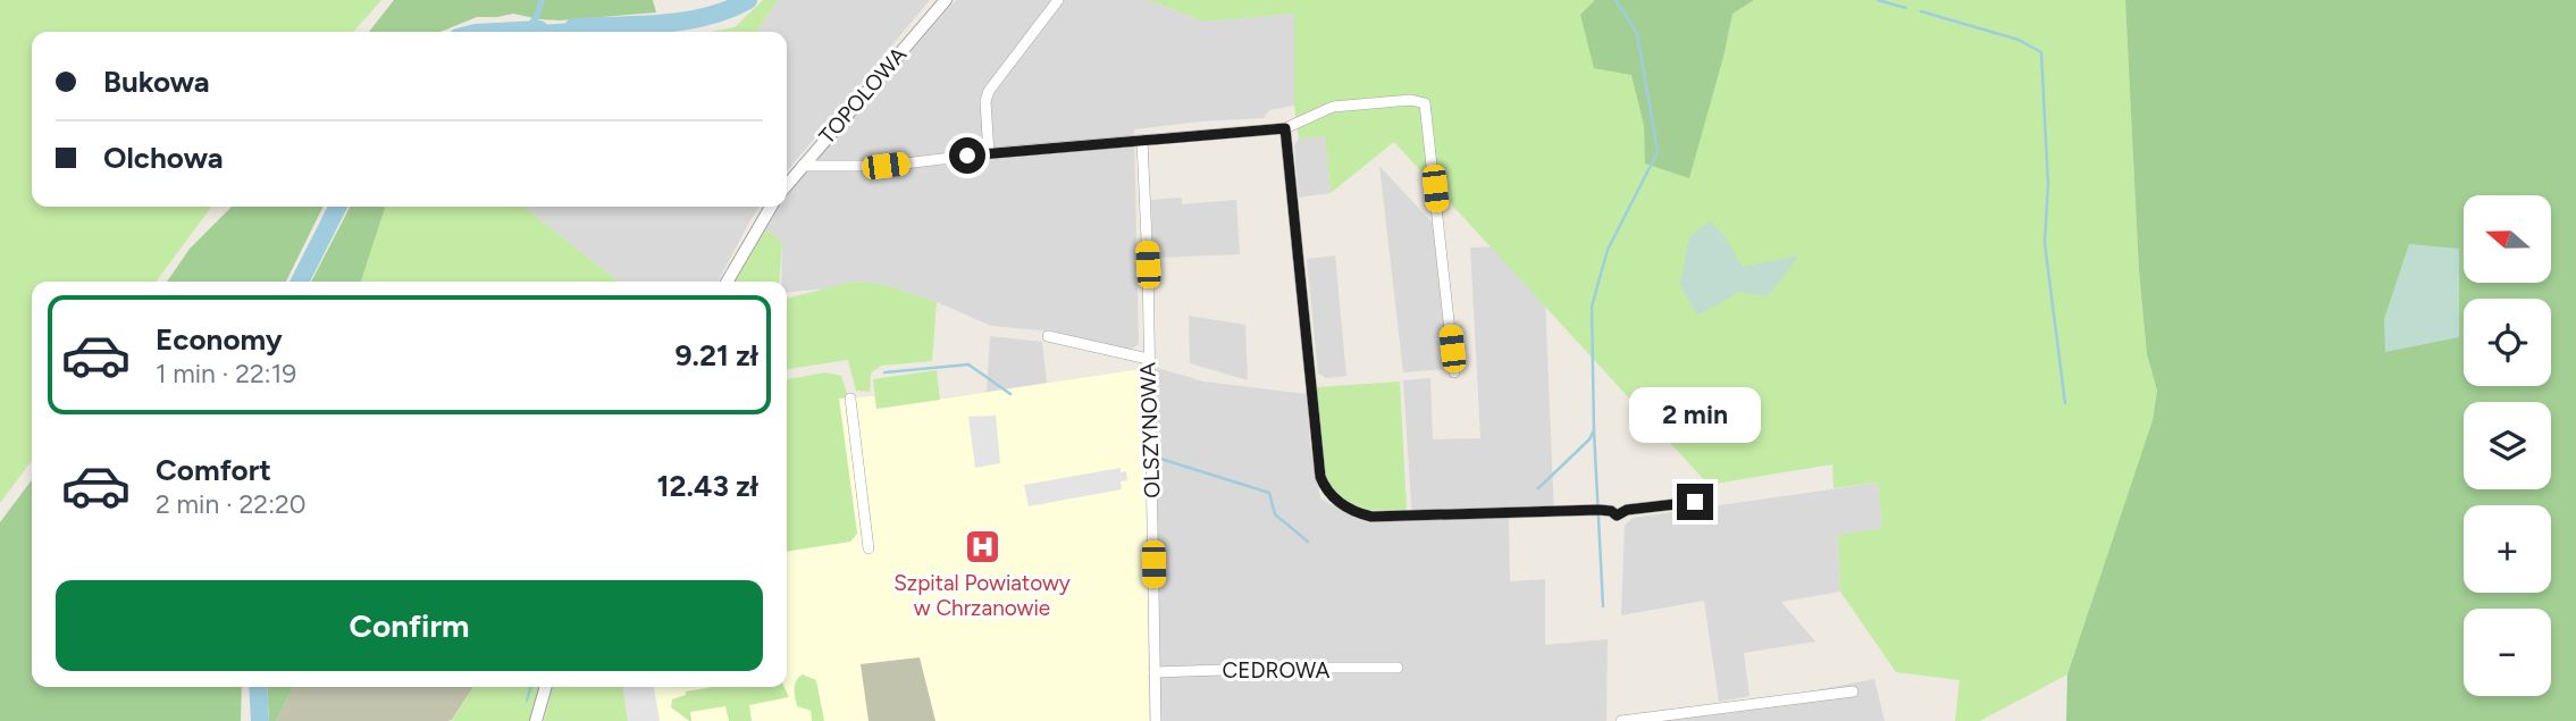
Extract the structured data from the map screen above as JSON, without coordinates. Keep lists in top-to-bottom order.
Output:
{
  "streets": {
    "street": ["TOPOLOWA", "OLSZYNOWA", "CEDROWA"]
  },
  "crossings": [
    ["OLSZYNOWA", "CEDROWA"]
  ],
  "places": {
    "hospital": ["Szpital Powiatowy w Chrzanowie"]
  },
  "north": "left",
  "page": {
    "banner": ["Bukowa", "Olchowa"],
    "map_buttons": ["+", "−"],
    "list": [
      {
        "name": "Economy",
        "note": "1 min · 22:19",
        "value": "9.21 zł"
      },
      {
        "name": "Comfort",
        "note": "2 min · 22:20",
        "value": "12.43 zł"
      }
    ],
    "bubble": "2 min",
    "buttons": "Confirm"
  }
}
